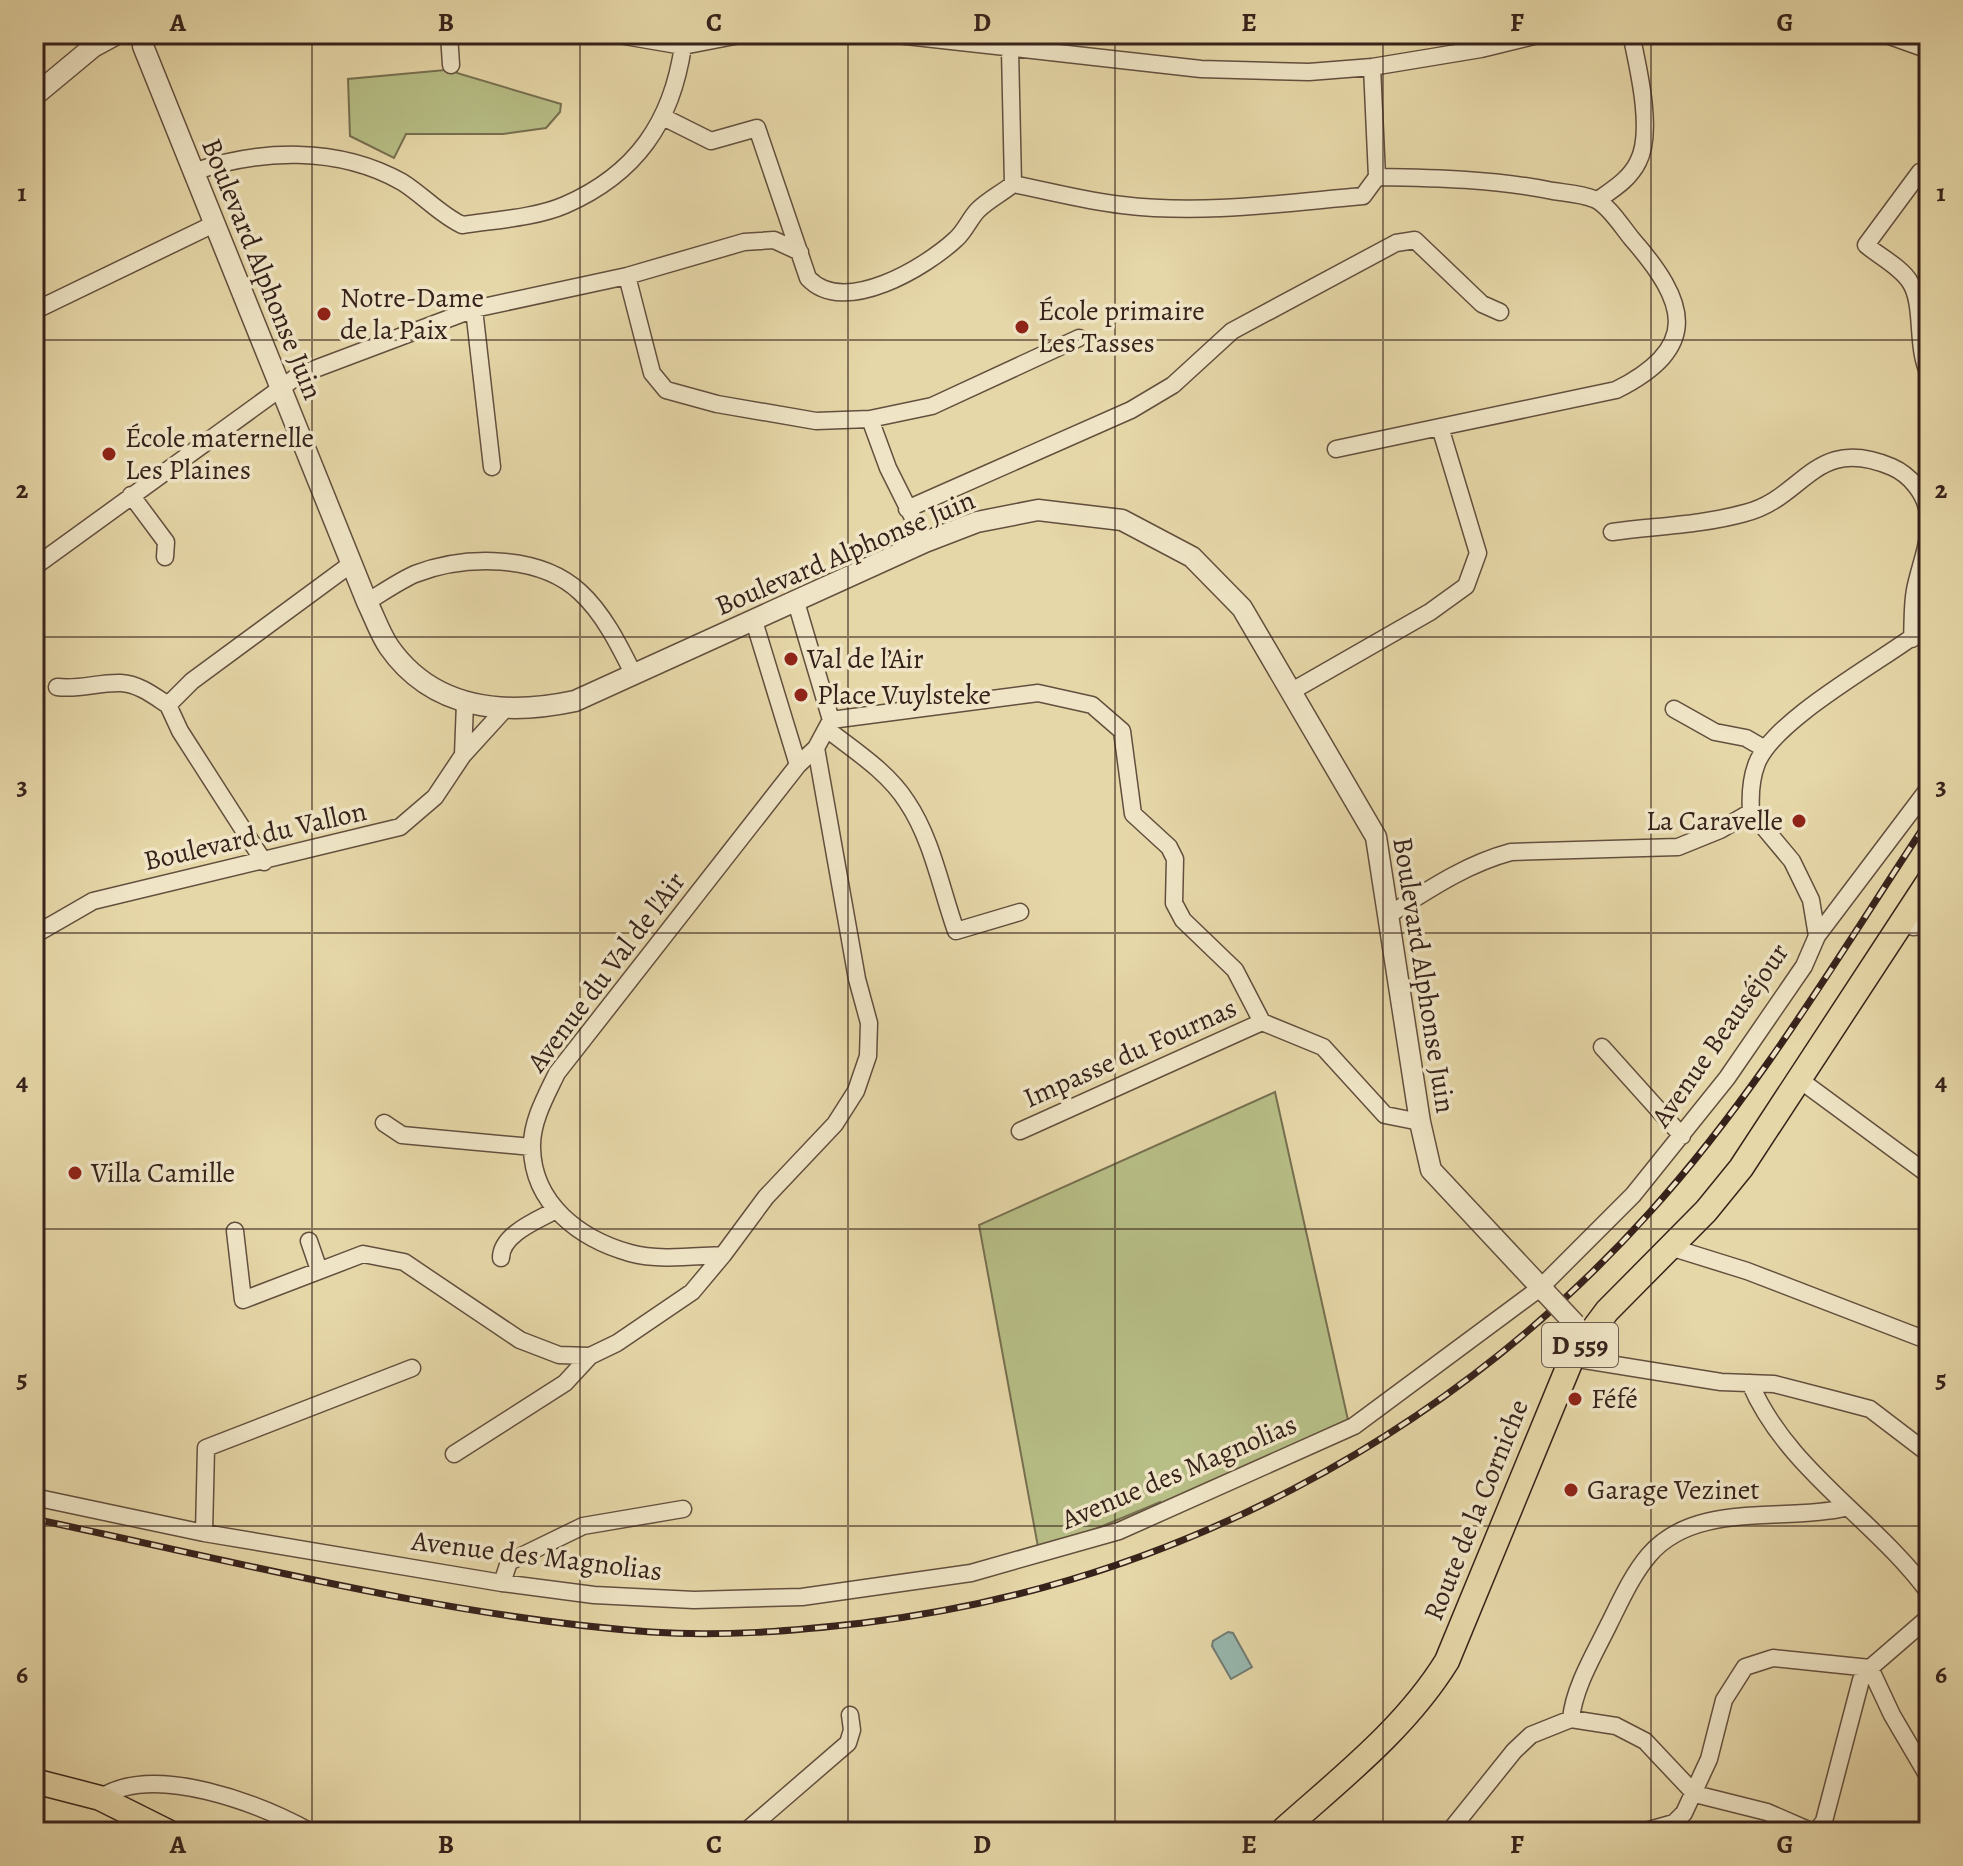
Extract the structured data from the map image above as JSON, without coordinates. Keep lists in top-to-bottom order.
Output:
{
  "streets": {
    "main road": ["D 559", "Route de la Corniche"],
    "street": [
      "Boulevard Alphonse Juin",
      "Boulevard du Vallon",
      "Avenue du Val de l'Air",
      "Avenue Beauséjour",
      "Impasse du Fournas",
      "Avenue des Magnolias"
    ]
  },
  "crossings": [
    ["Boulevard Alphonse Juin", "Boulevard du Vallon"],
    ["Boulevard Alphonse Juin", "Avenue Beauséjour"],
    ["Boulevard Alphonse Juin", "Avenue des Magnolias"],
    ["Boulevard Alphonse Juin", "Route de la Corniche"],
    ["Avenue Beauséjour", "Avenue des Magnolias"]
  ],
  "places": [
    "Notre-Dame de la Paix",
    "École primaire Les Tasses",
    "École maternelle Les Plaines",
    "Val de l’Air",
    "Place Vuylsteke",
    "La Caravelle",
    "Villa Camille",
    "Féfé",
    "Garage Vezinet"
  ],
  "grid": {
    "columns": [
      "A",
      "B",
      "C",
      "D",
      "E",
      "F",
      "G"
    ],
    "rows": [
      "1",
      "2",
      "3",
      "4",
      "5",
      "6"
    ]
  }
}
